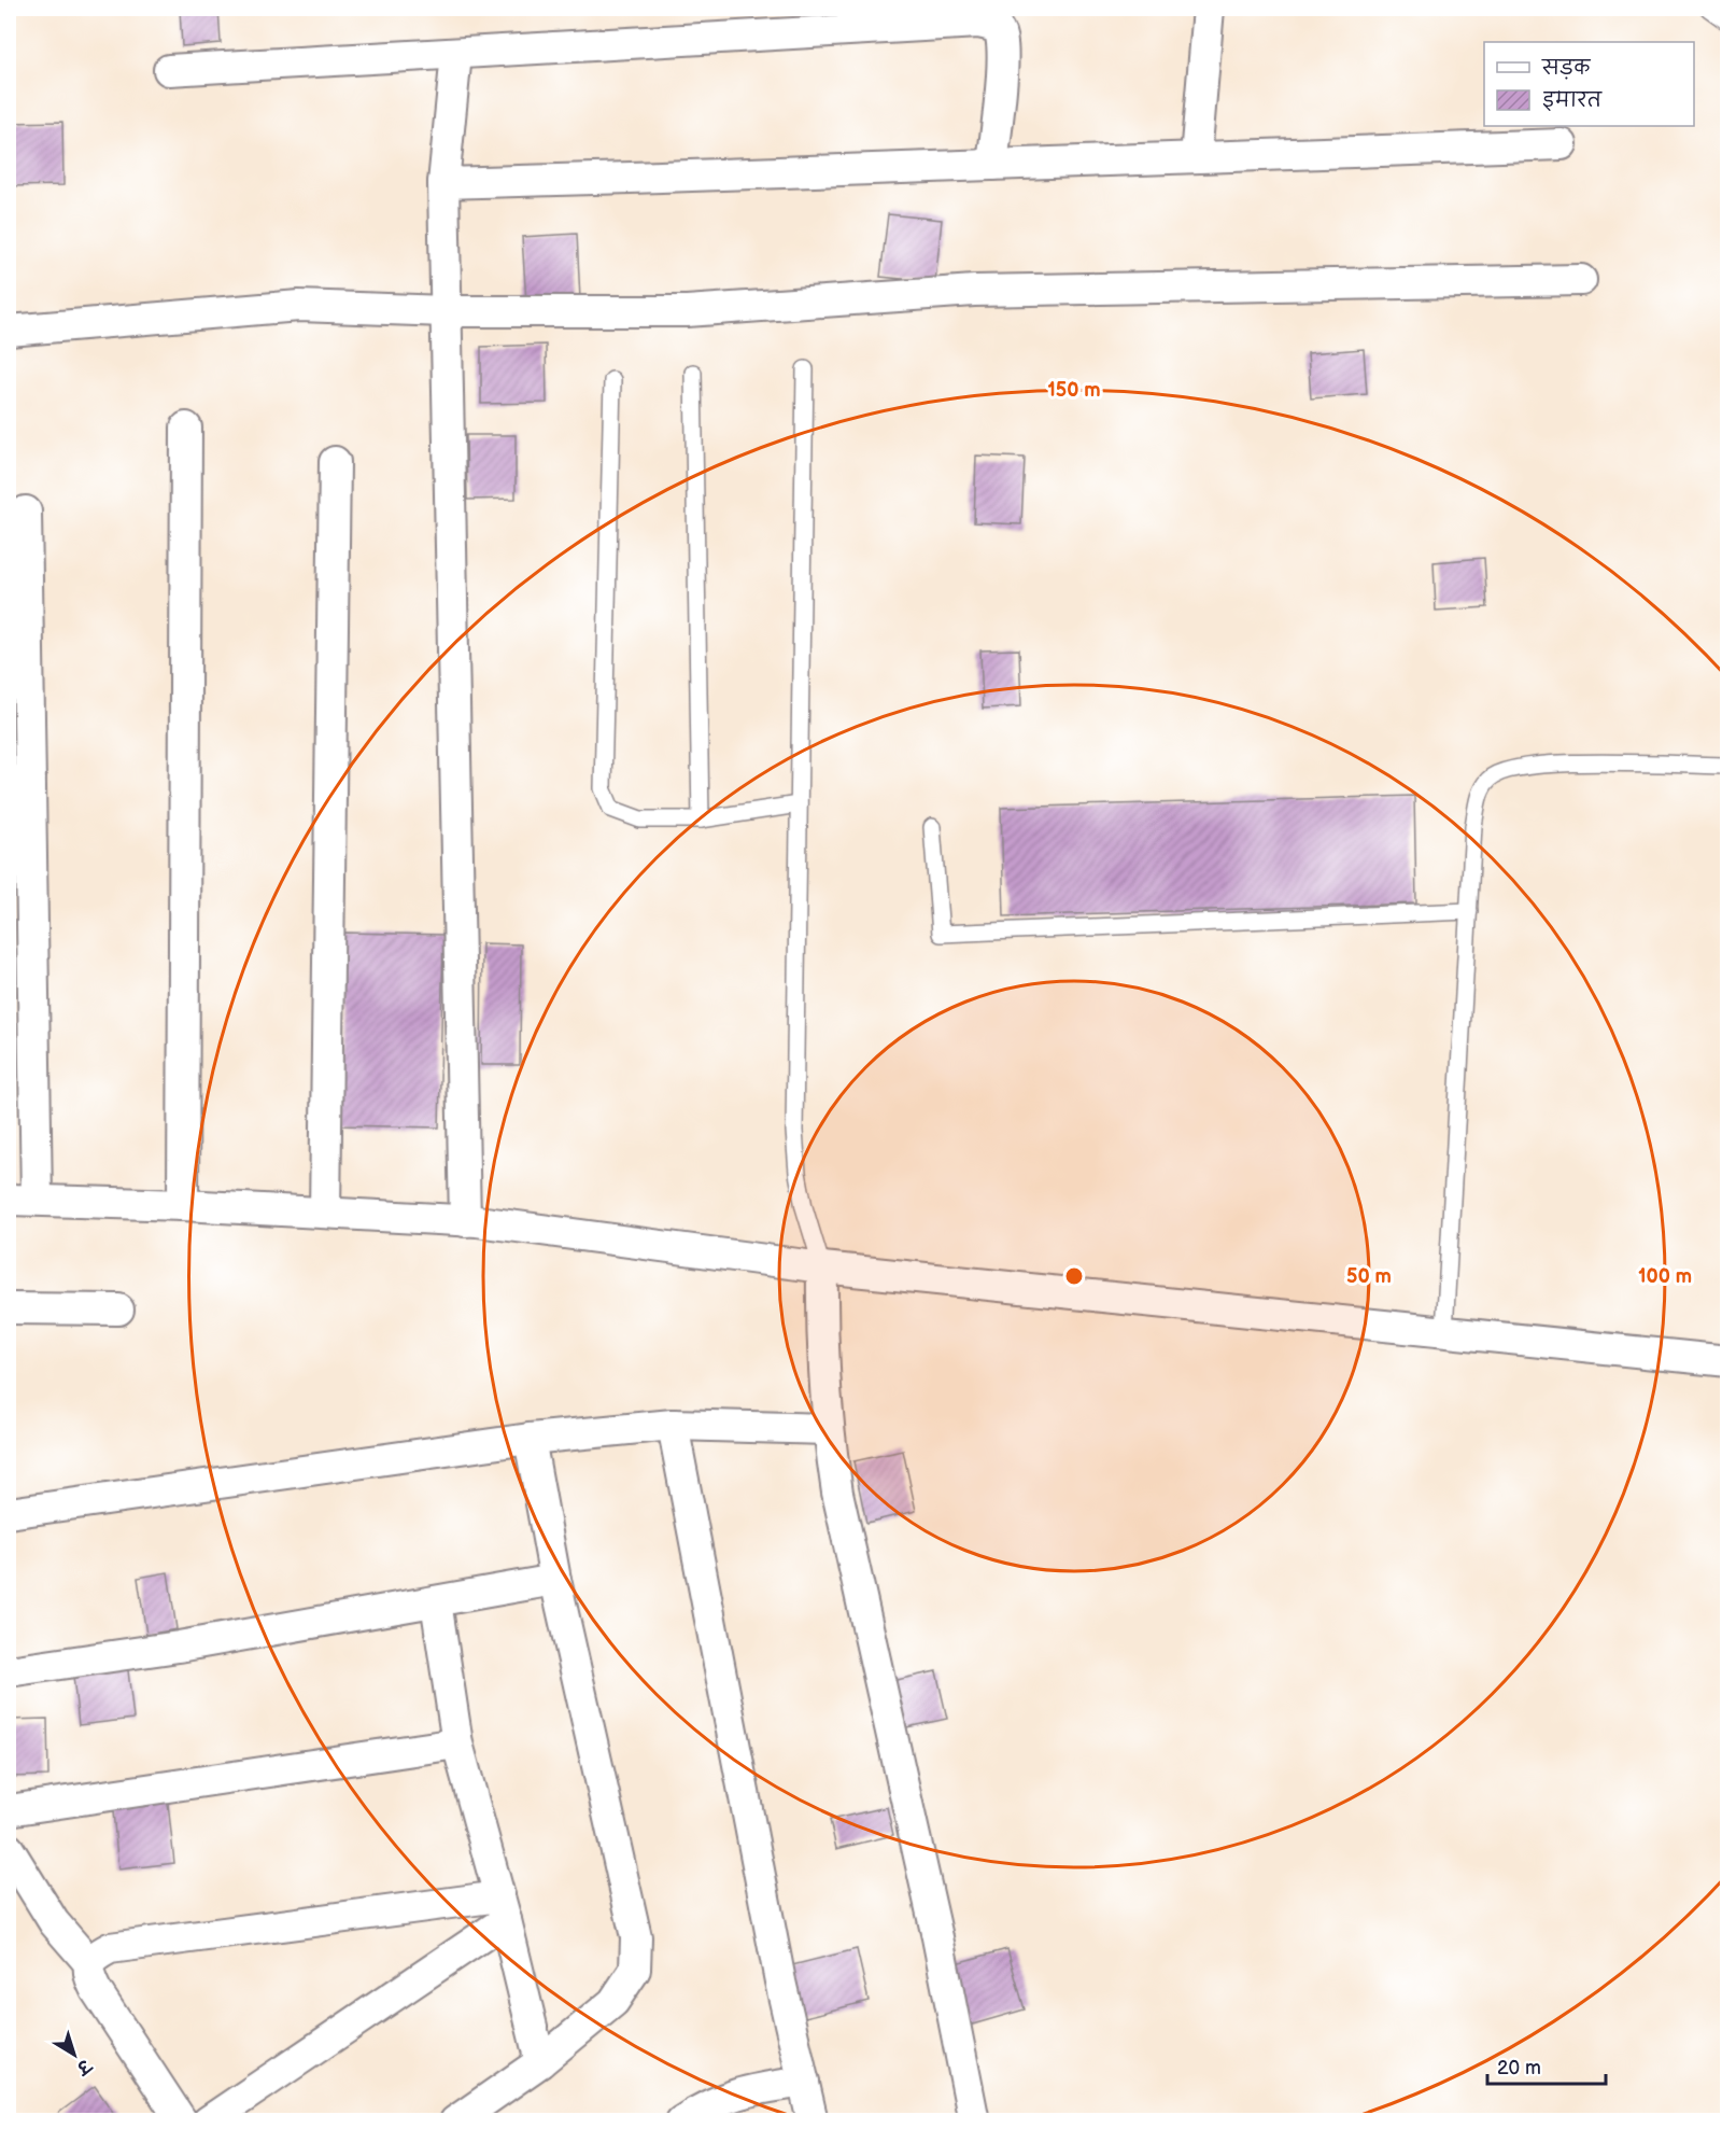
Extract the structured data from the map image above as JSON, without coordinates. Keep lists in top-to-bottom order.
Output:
{
  "legend": ["सड़क", "इमारत"],
  "scale_bar": "20 m",
  "north": "bottom right",
  "rings": ["150 m", "50 m", "100 m"]
}
